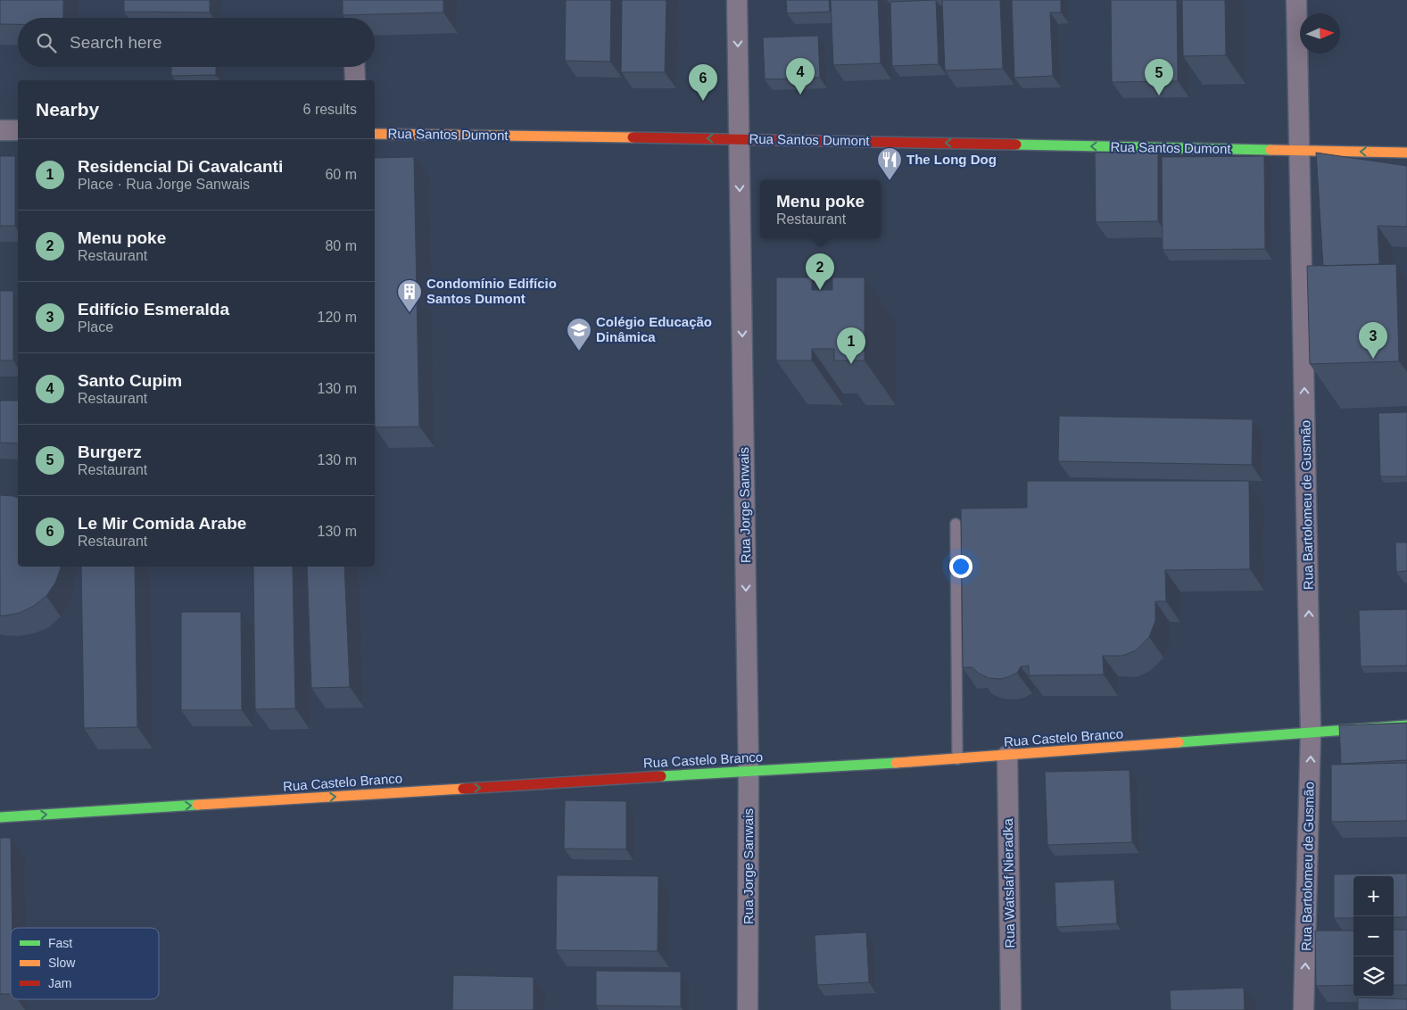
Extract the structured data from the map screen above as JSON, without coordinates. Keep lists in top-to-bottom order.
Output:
{
  "streets": {
    "street": [
      "Rua Santos Dumont",
      "Rua Jorge Sanwais",
      "Rua Bartolomeu de Gusmão",
      "Rua Castelo Branco",
      "Rua Watslaf Nieradka"
    ]
  },
  "crossings": [
    ["Rua Santos Dumont", "Rua Jorge Sanwais"],
    ["Rua Santos Dumont", "Rua Bartolomeu de Gusmão"],
    ["Rua Jorge Sanwais", "Rua Castelo Branco"],
    ["Rua Bartolomeu de Gusmão", "Rua Castelo Branco"],
    ["Rua Castelo Branco", "Rua Watslaf Nieradka"]
  ],
  "one_way": [
    "Rua Santos Dumont",
    "Rua Jorge Sanwais",
    "Rua Bartolomeu de Gusmão",
    "Rua Castelo Branco"
  ],
  "places": {
    "restaurant": ["The Long Dog"],
    "building": ["Condomínio Edifício Santos Dumont"],
    "school or university": ["Colégio Educação Dinâmica"]
  },
  "legend": ["Fast", "Slow", "Jam"],
  "north": "right",
  "page": {
    "search": "Search here",
    "pins": [
      "4",
      "5",
      "6",
      "2",
      "3",
      "1"
    ],
    "heading": ["Nearby", "6 results"],
    "list": [
      {
        "mark": "1",
        "name": "Residencial Di Cavalcanti",
        "note": "Place · Rua Jorge Sanwais",
        "value": "60 m"
      },
      {
        "mark": "2",
        "name": "Menu poke",
        "note": "Restaurant",
        "value": "80 m"
      },
      {
        "mark": "3",
        "name": "Edifício Esmeralda",
        "note": "Place",
        "value": "120 m"
      },
      {
        "mark": "4",
        "name": "Santo Cupim",
        "note": "Restaurant",
        "value": "130 m"
      },
      {
        "mark": "5",
        "name": "Burgerz",
        "note": "Restaurant",
        "value": "130 m"
      },
      {
        "mark": "6",
        "name": "Le Mir Comida Arabe",
        "note": "Restaurant",
        "value": "130 m"
      }
    ],
    "popup": ["Menu poke", "Restaurant"],
    "map_buttons": ["+", "−"]
  }
}
